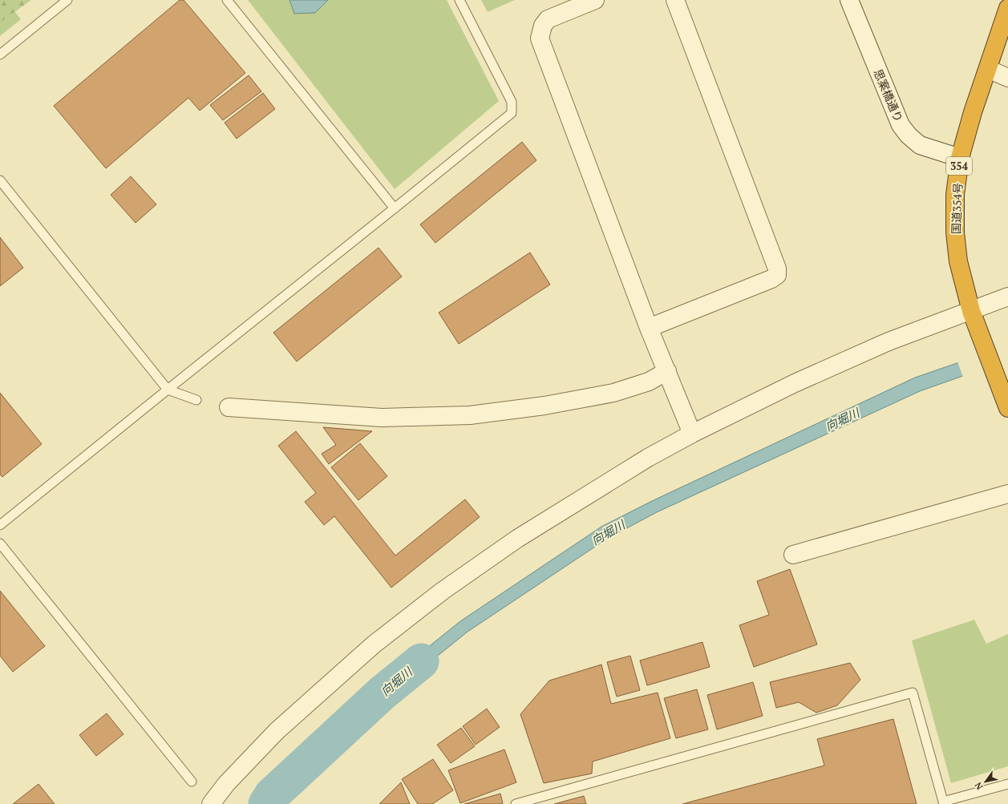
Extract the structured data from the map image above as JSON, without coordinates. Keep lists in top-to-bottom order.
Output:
{
  "streets": {
    "highway": ["354", "国道354号"],
    "street": ["思案橋通り"]
  },
  "crossings": [
    ["思案橋通り", "国道354号"]
  ],
  "water": ["向堀川"],
  "north": "bottom left"
}
